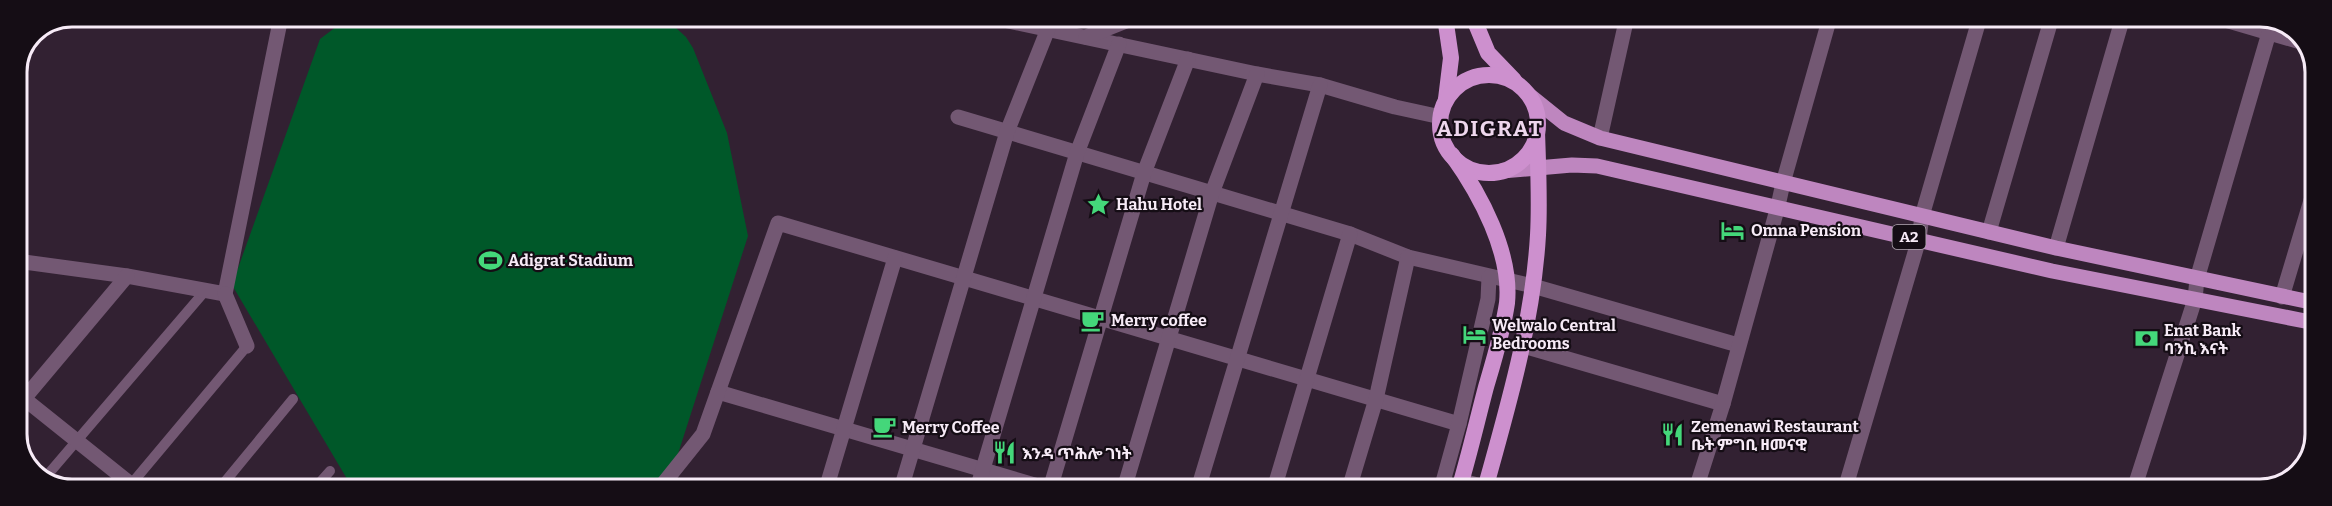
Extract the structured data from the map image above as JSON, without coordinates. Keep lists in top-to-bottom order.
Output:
{
  "streets": {
    "highway": ["A2"]
  },
  "districts": ["ADIGRAT"],
  "places": {
    "place": ["Hahu Hotel"],
    "hotel": ["Omna Pension", "Welwalo Central Bedrooms"],
    "sports": ["Adigrat Stadium"],
    "cafe": ["Merry coffee", "Merry Coffee"],
    "bank": ["Enat Bank ባንኪ እናት"],
    "restaurant": ["Zemenawi Restaurant ቤት ምግቢ ዘመናዊ", "እንዳ ጥሕሎ ገነት"]
  }
}
